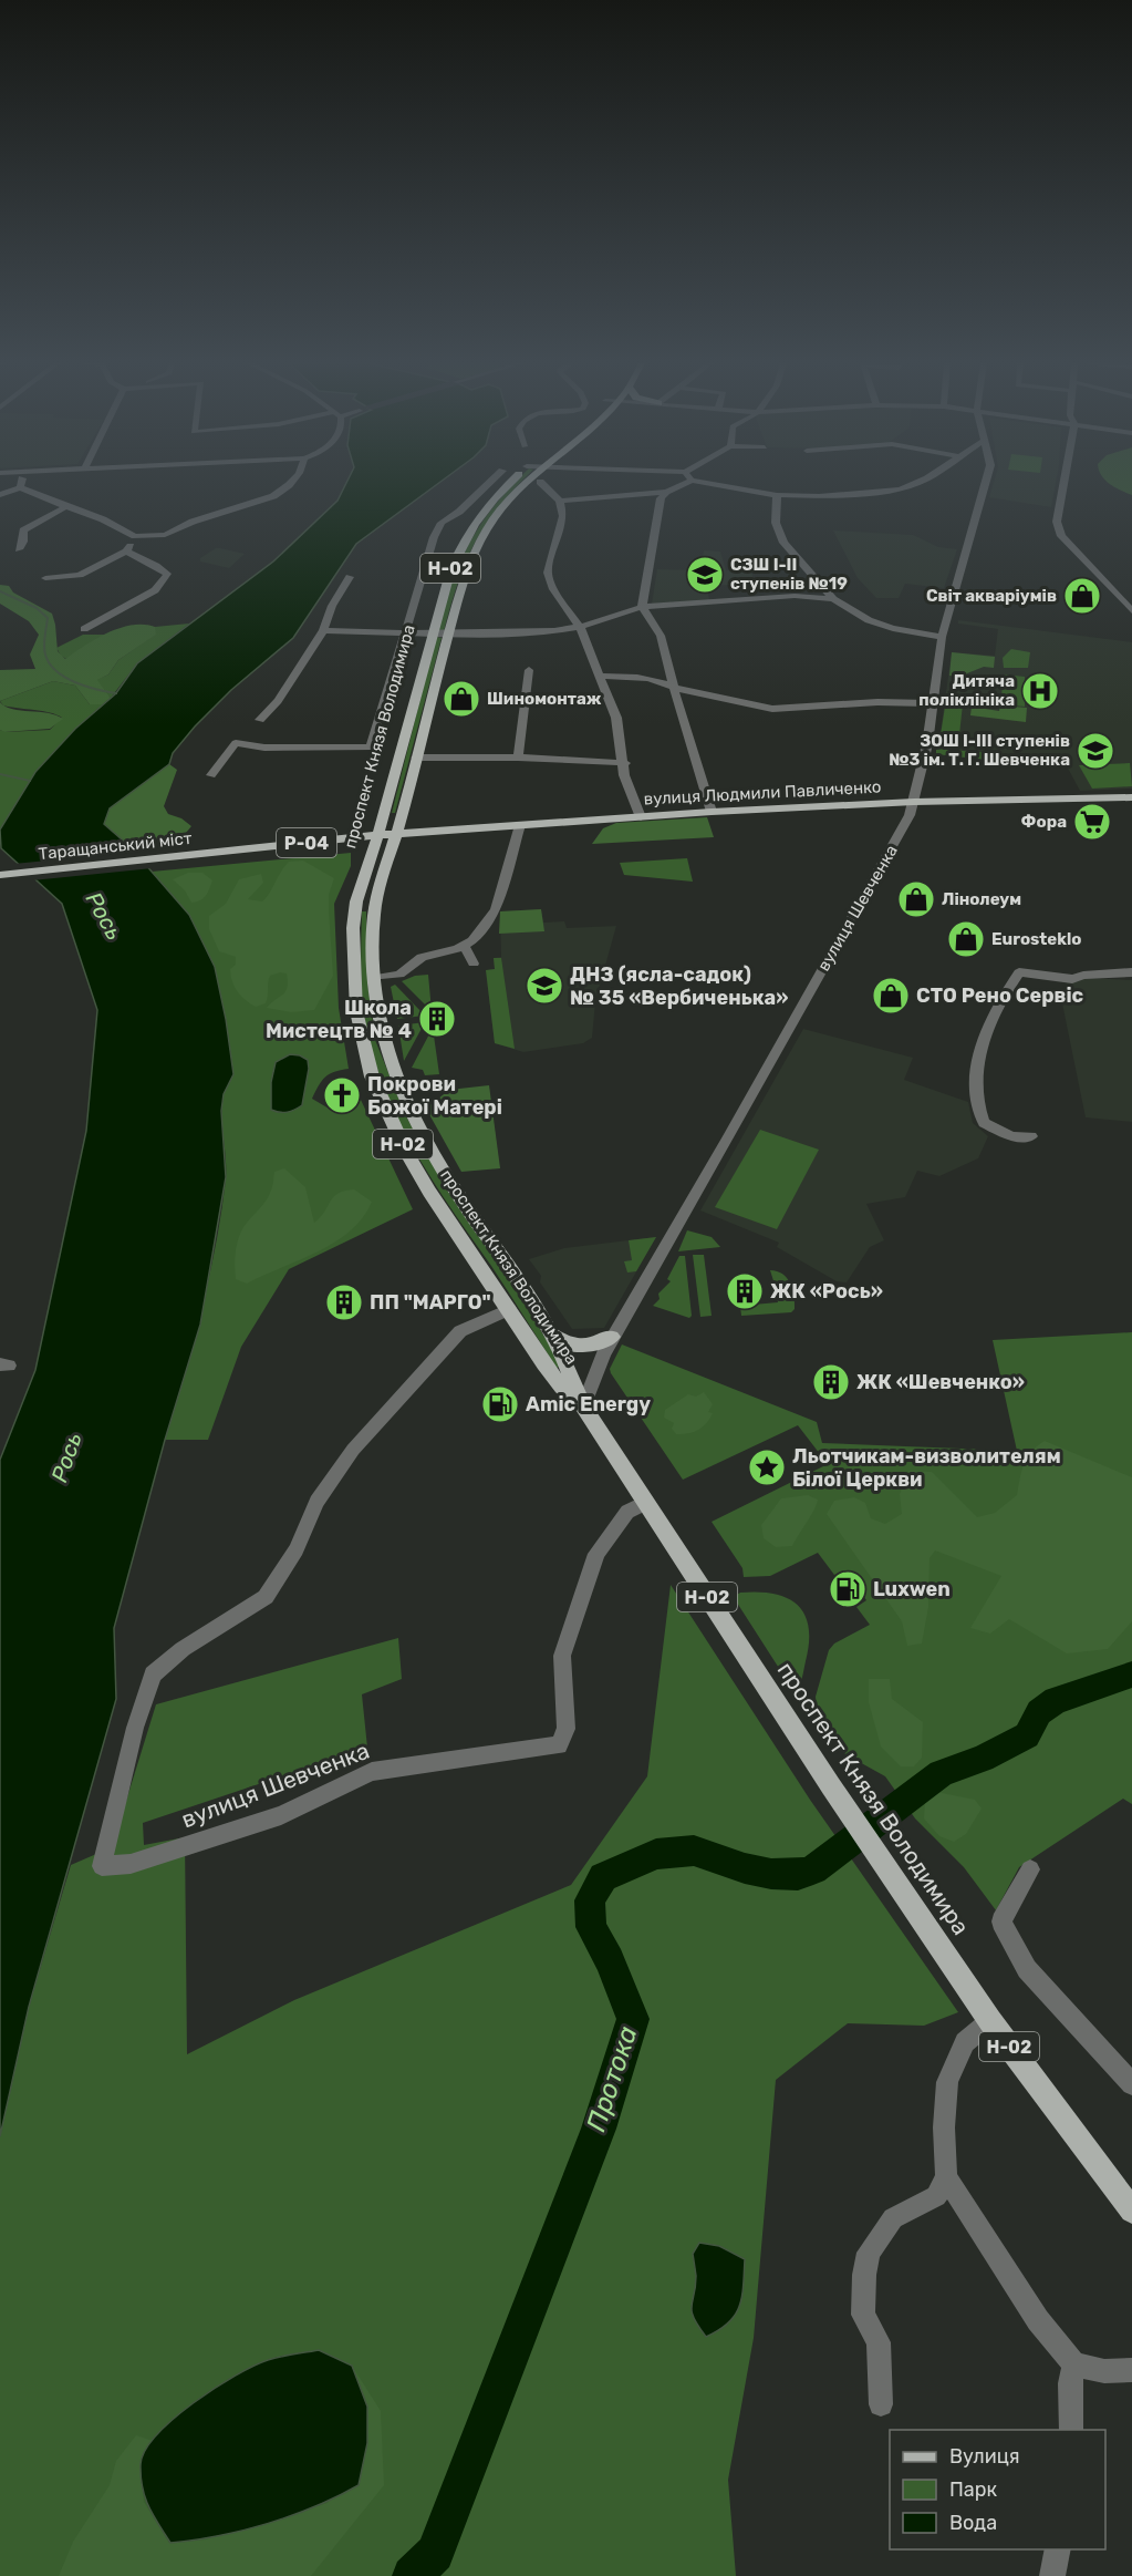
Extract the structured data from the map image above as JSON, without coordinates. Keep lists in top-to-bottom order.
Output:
{
  "streets": {
    "main road": [
      "Н-02",
      "проспект Князя Володимира",
      "вулиця Людмили Павличенко",
      "Р-04",
      "Таращанський міст"
    ],
    "street": ["вулиця Шевченка"]
  },
  "crossings": [
    ["проспект Князя Володимира", "вулиця Людмили Павличенко"],
    ["проспект Князя Володимира", "Р-04"],
    ["проспект Князя Володимира", "Таращанський міст"],
    ["проспект Князя Володимира", "вулиця Шевченка"],
    ["вулиця Людмили Павличенко", "Р-04"],
    ["вулиця Людмили Павличенко", "вулиця Шевченка"],
    ["Р-04", "Таращанський міст"]
  ],
  "water": ["Рось", "Протока"],
  "places": {
    "school or university": ["СЗШ I-II ступенів №19", "ЗОШ І-ІІІ ступенів №3 ім. Т. Г. Шевченка", "ДНЗ (ясла-садок) № 35 «Вербиченька»"],
    "shop": [
      "Світ акваріумів",
      "Шиномонтаж",
      "Лінолеум",
      "Eurosteklo",
      "СТО Рено Сервіс"
    ],
    "hospital": ["Дитяча поліклініка"],
    "supermarket": ["Фора"],
    "building": [
      "Школа Мистецтв № 4",
      "ЖК «Рось»",
      "ПП \"МАРГО\"",
      "ЖК «Шевченко»"
    ],
    "church": ["Покрови Божої Матері"],
    "fuel station": ["Amic Energy", "Luxwen"],
    "place": ["Льотчикам-визволителям Білої Церкви"]
  },
  "legend": ["Вулиця", "Парк", "Вода"]
}
